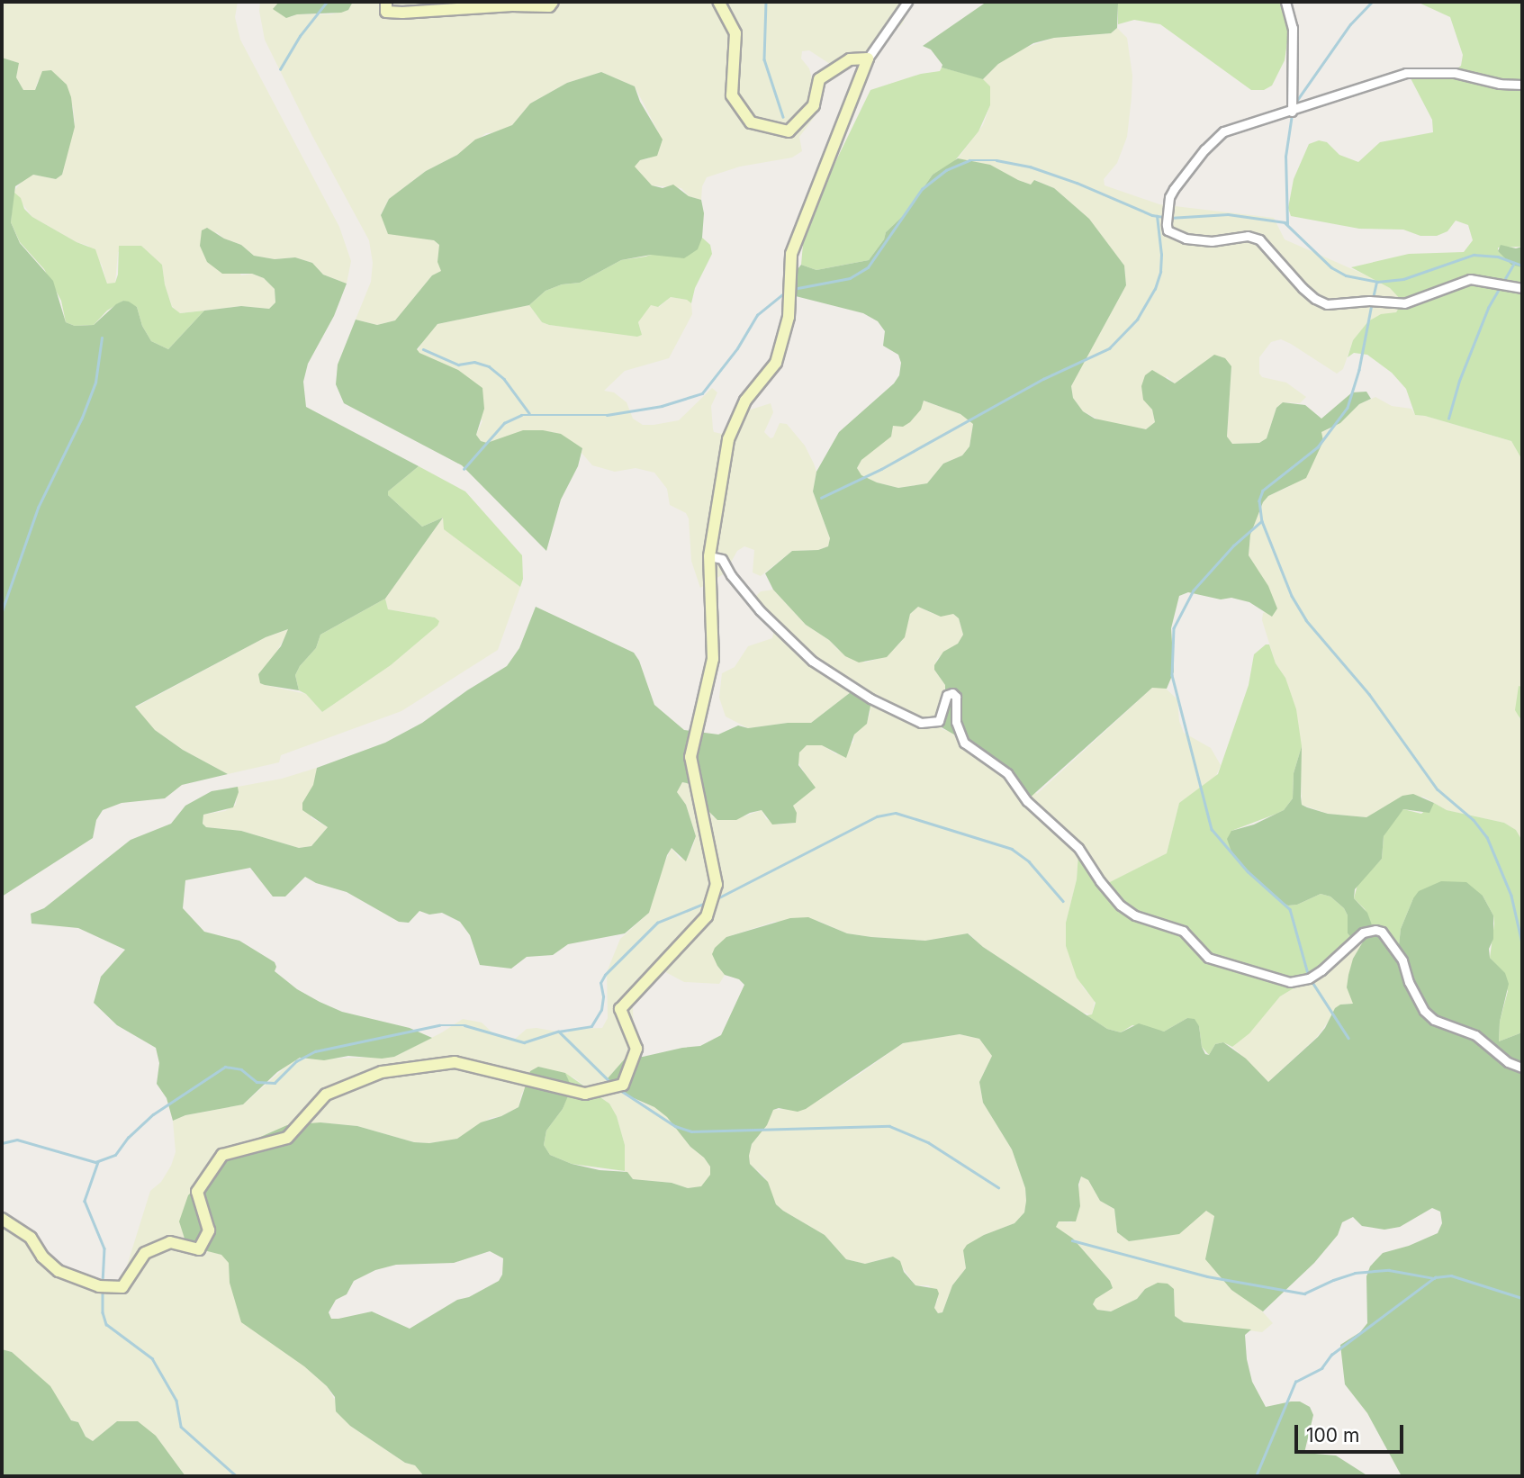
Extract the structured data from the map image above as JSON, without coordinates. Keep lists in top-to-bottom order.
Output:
{
  "scale_bar": "100 m"
}
